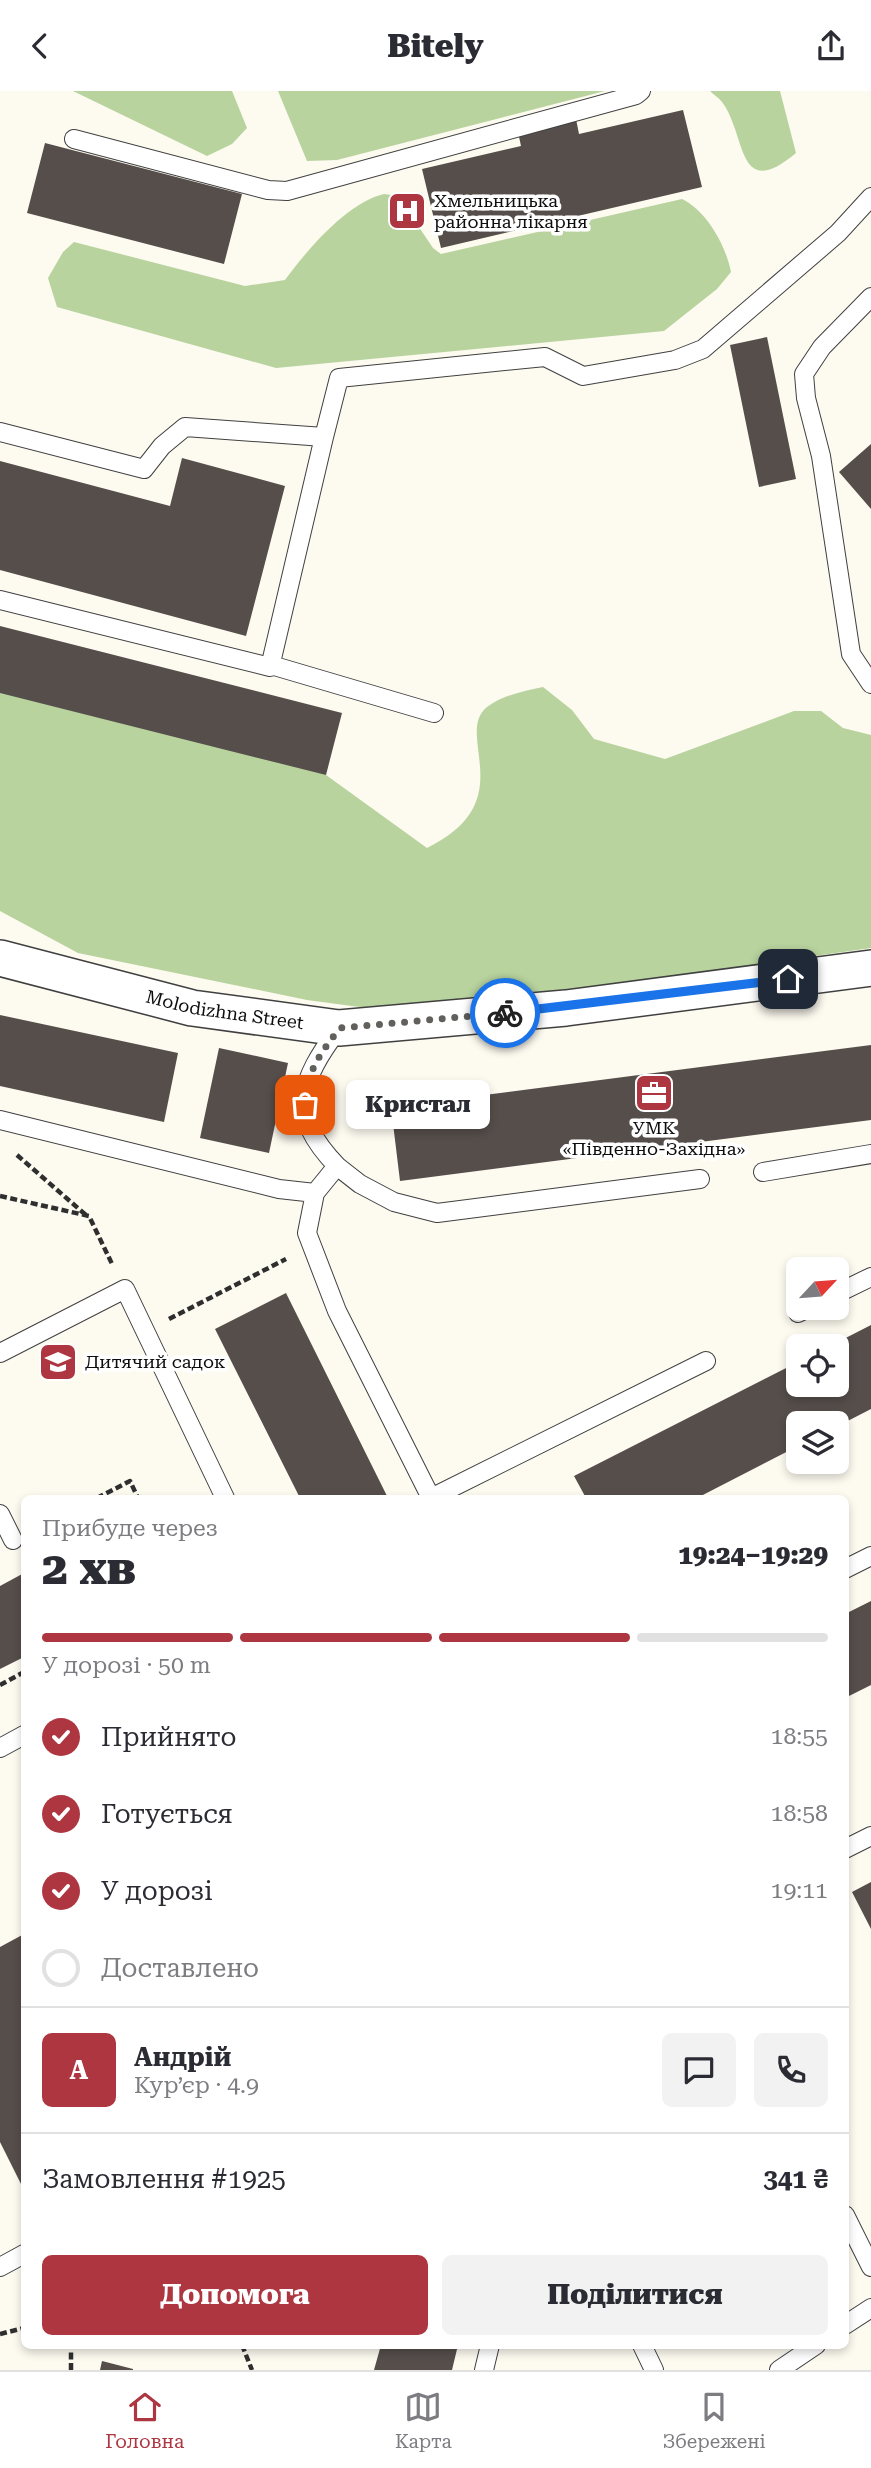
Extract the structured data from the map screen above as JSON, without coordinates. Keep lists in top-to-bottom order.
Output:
{
  "streets": {
    "street": ["Molodizhna Street"]
  },
  "places": {
    "hospital": ["Хмельницька районна лікарня"],
    "office": ["УМК «Південно-Західна»"],
    "other": ["Кристал"],
    "school or university": ["Дитячий садок"]
  },
  "north": "top right",
  "page": {
    "header": "Bitely",
    "bubble": "Кристал",
    "heading": ["2 хв", "Прибуде через", "19:24–19:29"],
    "panel": [
      "Андрій",
      "Кур’єр · 4.9",
      "Замовлення #1925",
      "341 ₴"
    ],
    "bar": "У дорозі · 50 m",
    "list": [
      ["Прийнято", "18:55"],
      ["Готується", "18:58"],
      ["У дорозі", "19:11"],
      "Доставлено"
    ],
    "round": "А",
    "buttons": ["Допомога", "Поділитися"],
    "tabs": ["Головна", "Карта", "Збережені"]
  }
}
